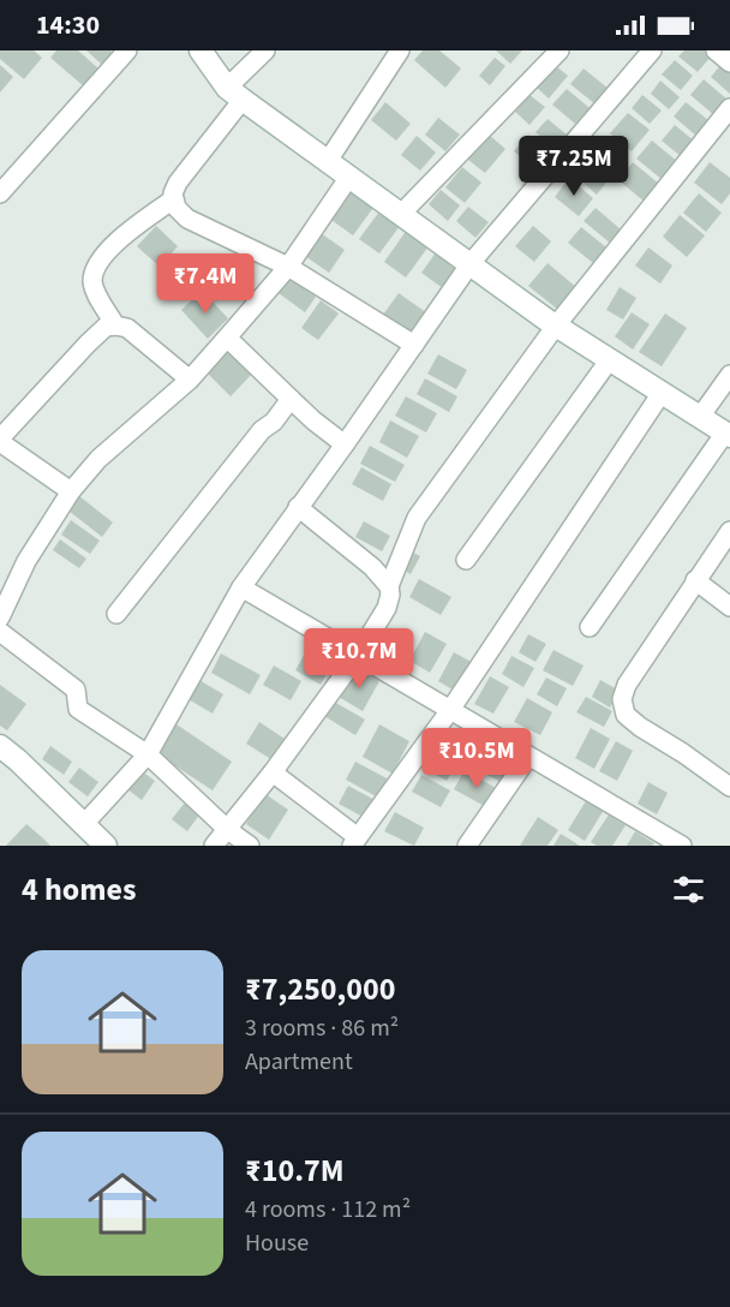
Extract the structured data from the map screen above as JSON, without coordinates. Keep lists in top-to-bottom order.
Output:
{
  "page": {
    "status": "14:30",
    "price": [
      "₹7.25M",
      "₹7.4M",
      "₹10.7M",
      "₹10.5M"
    ],
    "heading": "4 homes",
    "list": [
      {
        "name": "₹7,250,000",
        "note": "3 rooms · 86 m² · Apartment"
      },
      {
        "name": "₹10.7M",
        "note": "4 rooms · 112 m² · House"
      }
    ]
  }
}
